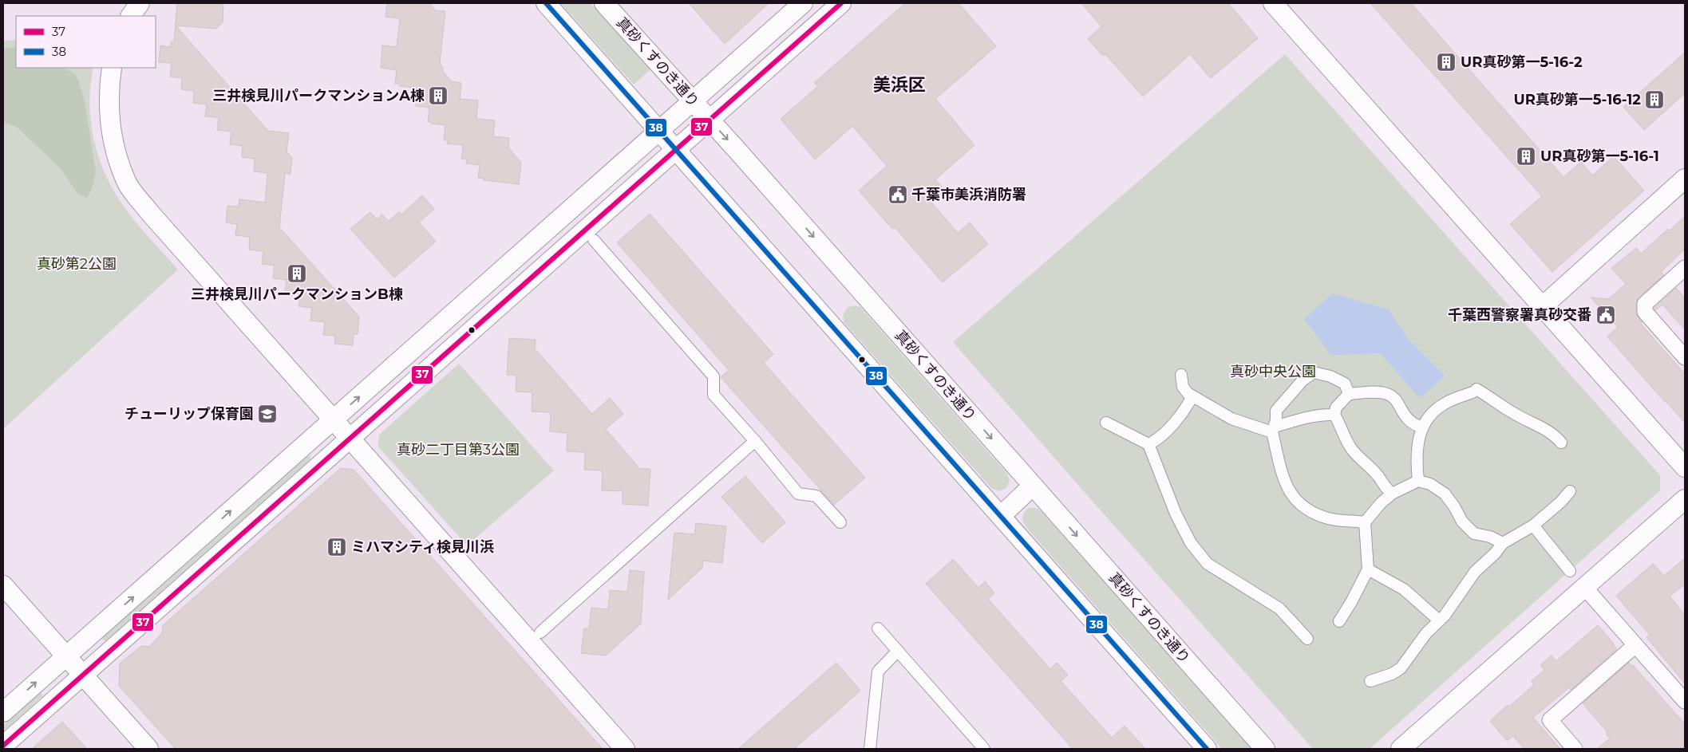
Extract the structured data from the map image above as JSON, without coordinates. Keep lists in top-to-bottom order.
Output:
{
  "streets": {
    "street": ["真砂くすのき通り"]
  },
  "districts": ["美浜区"],
  "parks": ["真砂第2公園", "真砂中央公園", "真砂二丁目第3公園"],
  "places": {
    "building": [
      "UR真砂第一5-16-2",
      "三井検見川パークマンションA棟",
      "UR真砂第一5-16-12",
      "UR真砂第一5-16-1",
      "三井検見川パークマンションB棟",
      "ミハマシティ検見川浜"
    ],
    "public building": ["千葉市美浜消防署", "千葉西警察署真砂交番"],
    "school or university": ["チューリップ保育園"]
  },
  "lines": ["transit line 37", "transit line 38"],
  "legend": ["37", "38"]
}
